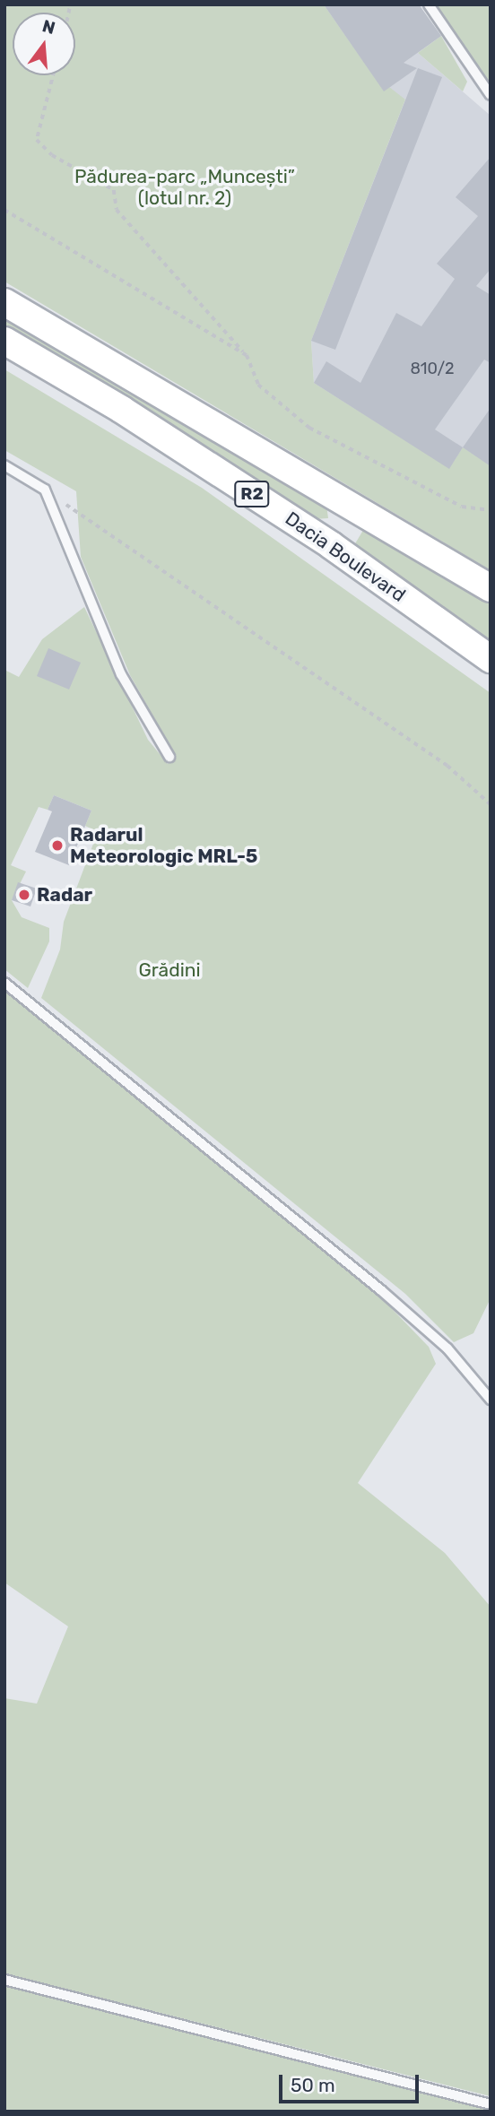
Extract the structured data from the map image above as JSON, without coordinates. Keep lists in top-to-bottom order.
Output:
{
  "streets": {
    "main road": ["R2", "Dacia Boulevard"]
  },
  "parks": ["Pădurea-parc „Muncești” (lotul nr. 2)", "Grădini"],
  "places": ["Radarul Meteorologic MRL-5", "Radar"],
  "house_numbers": ["810/2"],
  "scale_bar": "50 m",
  "north": "top"
}
